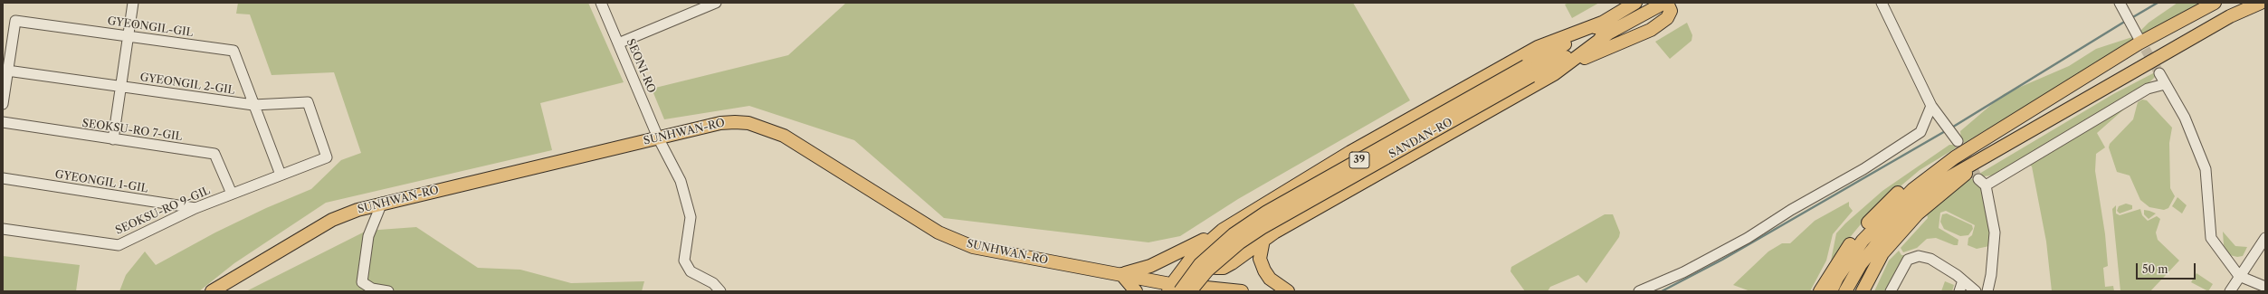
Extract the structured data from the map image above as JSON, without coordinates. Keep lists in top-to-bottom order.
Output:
{
  "streets": {
    "main road": ["SUNHWAN-RO", "SANDAN-RO", "39"],
    "street": [
      "GYEONGIL-GIL",
      "SEONI-RO",
      "GYEONGIL 2-GIL",
      "SEOKSU-RO 7-GIL",
      "GYEONGIL 1-GIL",
      "SEOKSU-RO 9-GIL"
    ]
  },
  "crossings": [
    ["GYEONGIL-GIL", "GYEONGIL 2-GIL"],
    ["GYEONGIL-GIL", "SEOKSU-RO 9-GIL"],
    ["SEONI-RO", "SUNHWAN-RO"],
    ["GYEONGIL 2-GIL", "SEOKSU-RO 9-GIL"],
    ["SEOKSU-RO 7-GIL", "SEOKSU-RO 9-GIL"],
    ["SUNHWAN-RO", "SANDAN-RO"],
    ["GYEONGIL 1-GIL", "SEOKSU-RO 9-GIL"]
  ],
  "scale_bar": "50 m"
}
